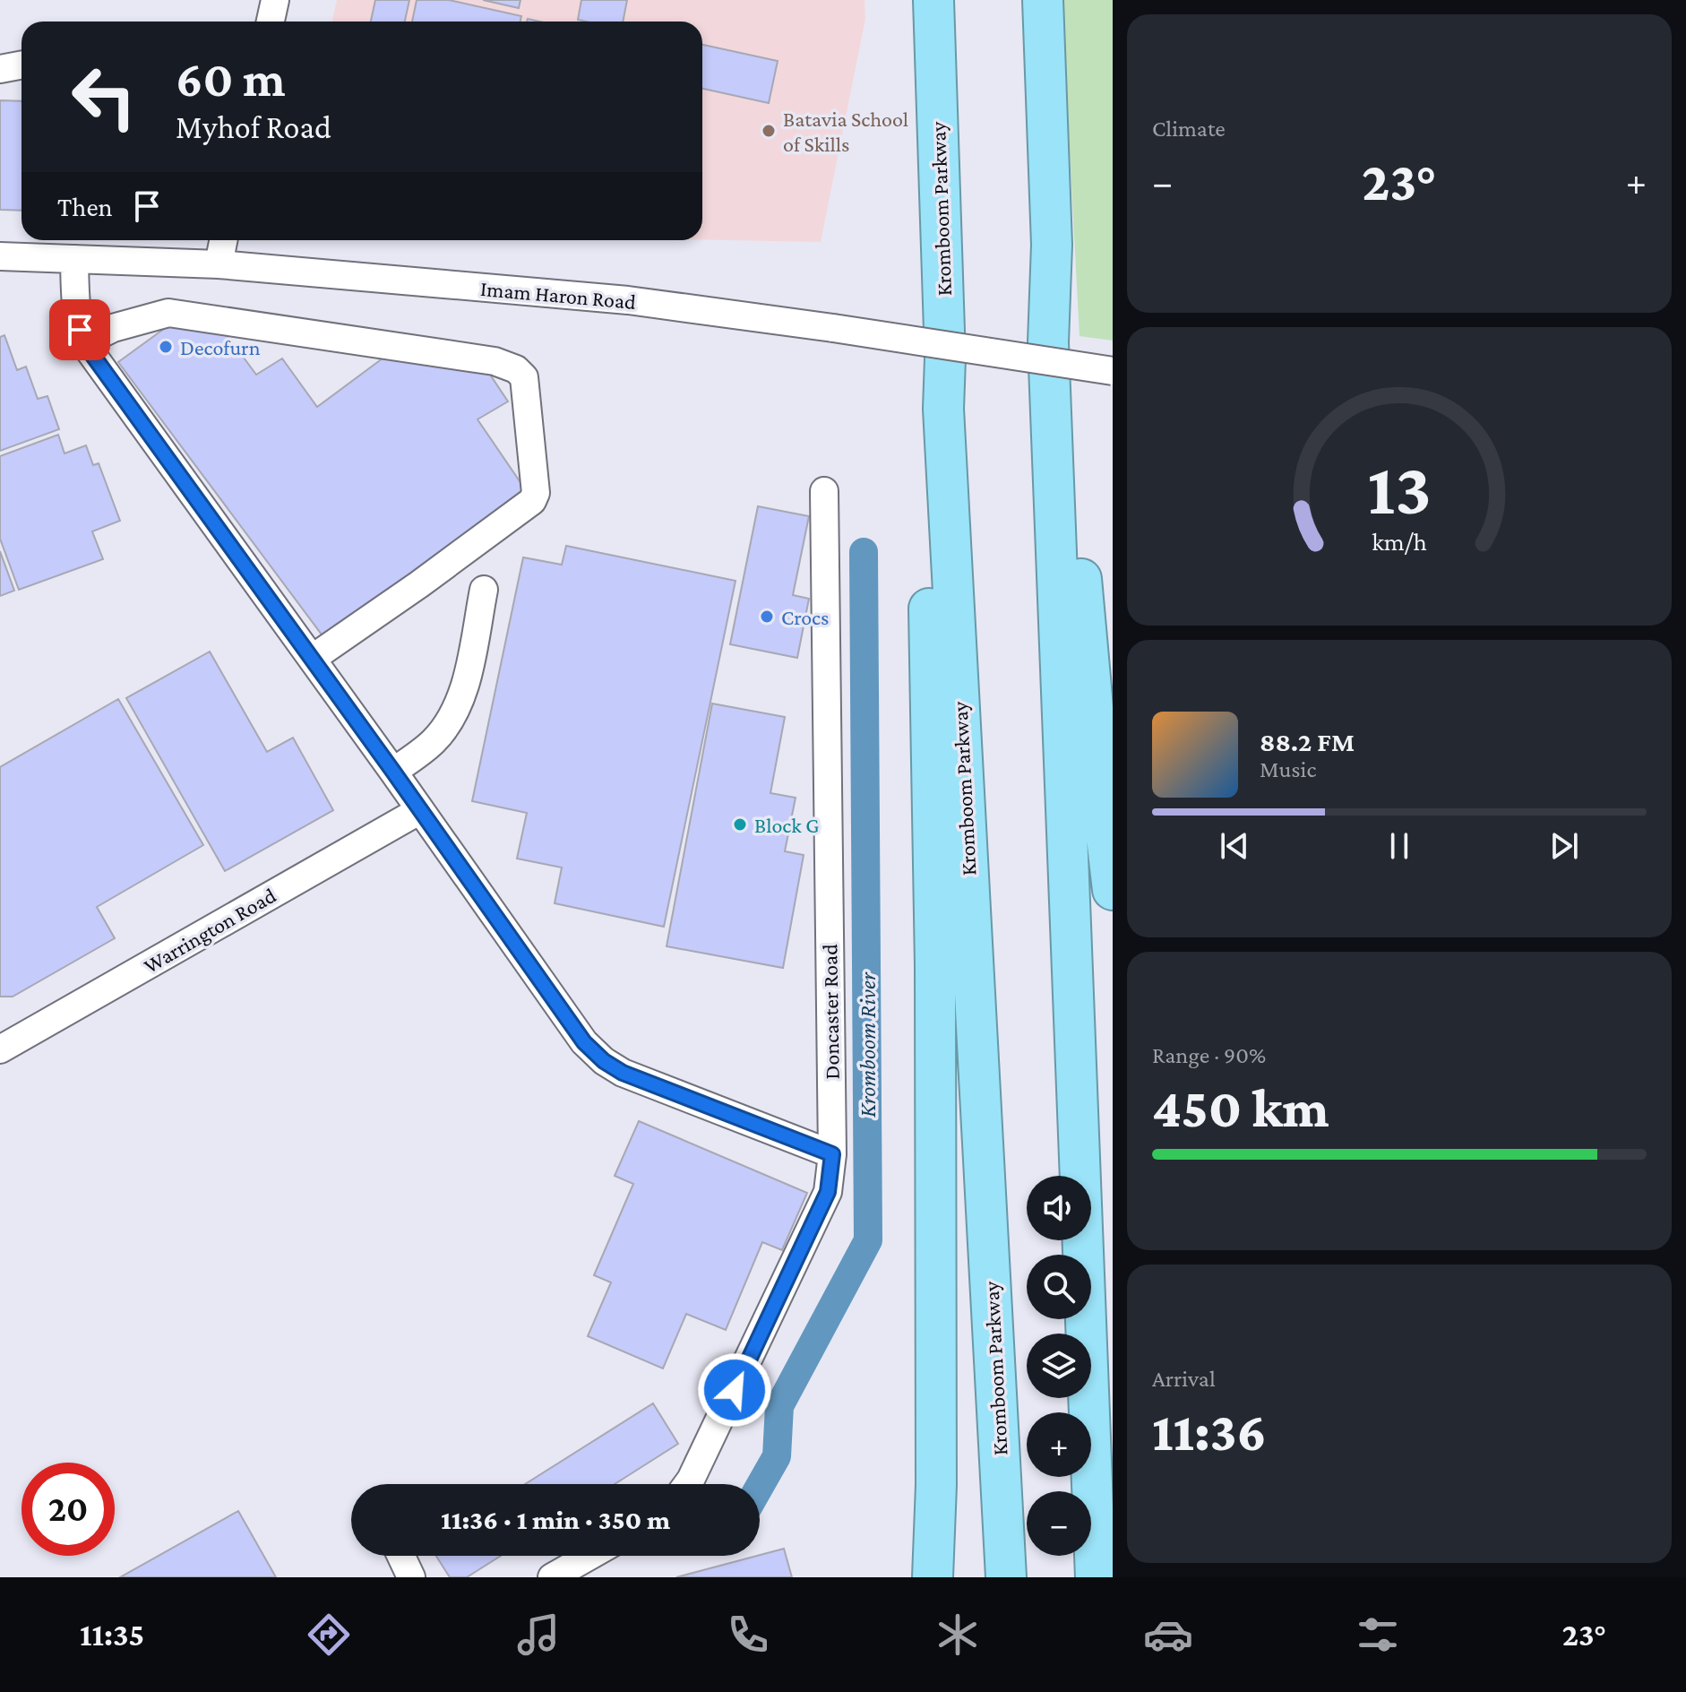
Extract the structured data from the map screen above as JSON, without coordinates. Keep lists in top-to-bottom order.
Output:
{
  "streets": {
    "highway": ["Kromboom Parkway"],
    "street": ["Imam Haron Road", "Warrington Road", "Doncaster Road"]
  },
  "water": ["Kromboom River"],
  "places": [
    "Batavia School of Skills",
    "Decofurn",
    "Crocs",
    "Block G"
  ],
  "page": {
    "tile": [
      "Climate",
      ["Range · 90%", "450 km"],
      ["Arrival", "11:36"]
    ],
    "turn": ["60 m", "Myhof Road"],
    "heat": ["−", "23°", "+"],
    "then": "Then",
    "song": ["88.2 FM", "Music"],
    "map_buttons": ["+", "−"],
    "limit": "20",
    "trip": "11:36 · 1 min · 350 m",
    "tabs": ["11:35", "23°"],
    "gauge": ["13", "km/h"]
  }
}
